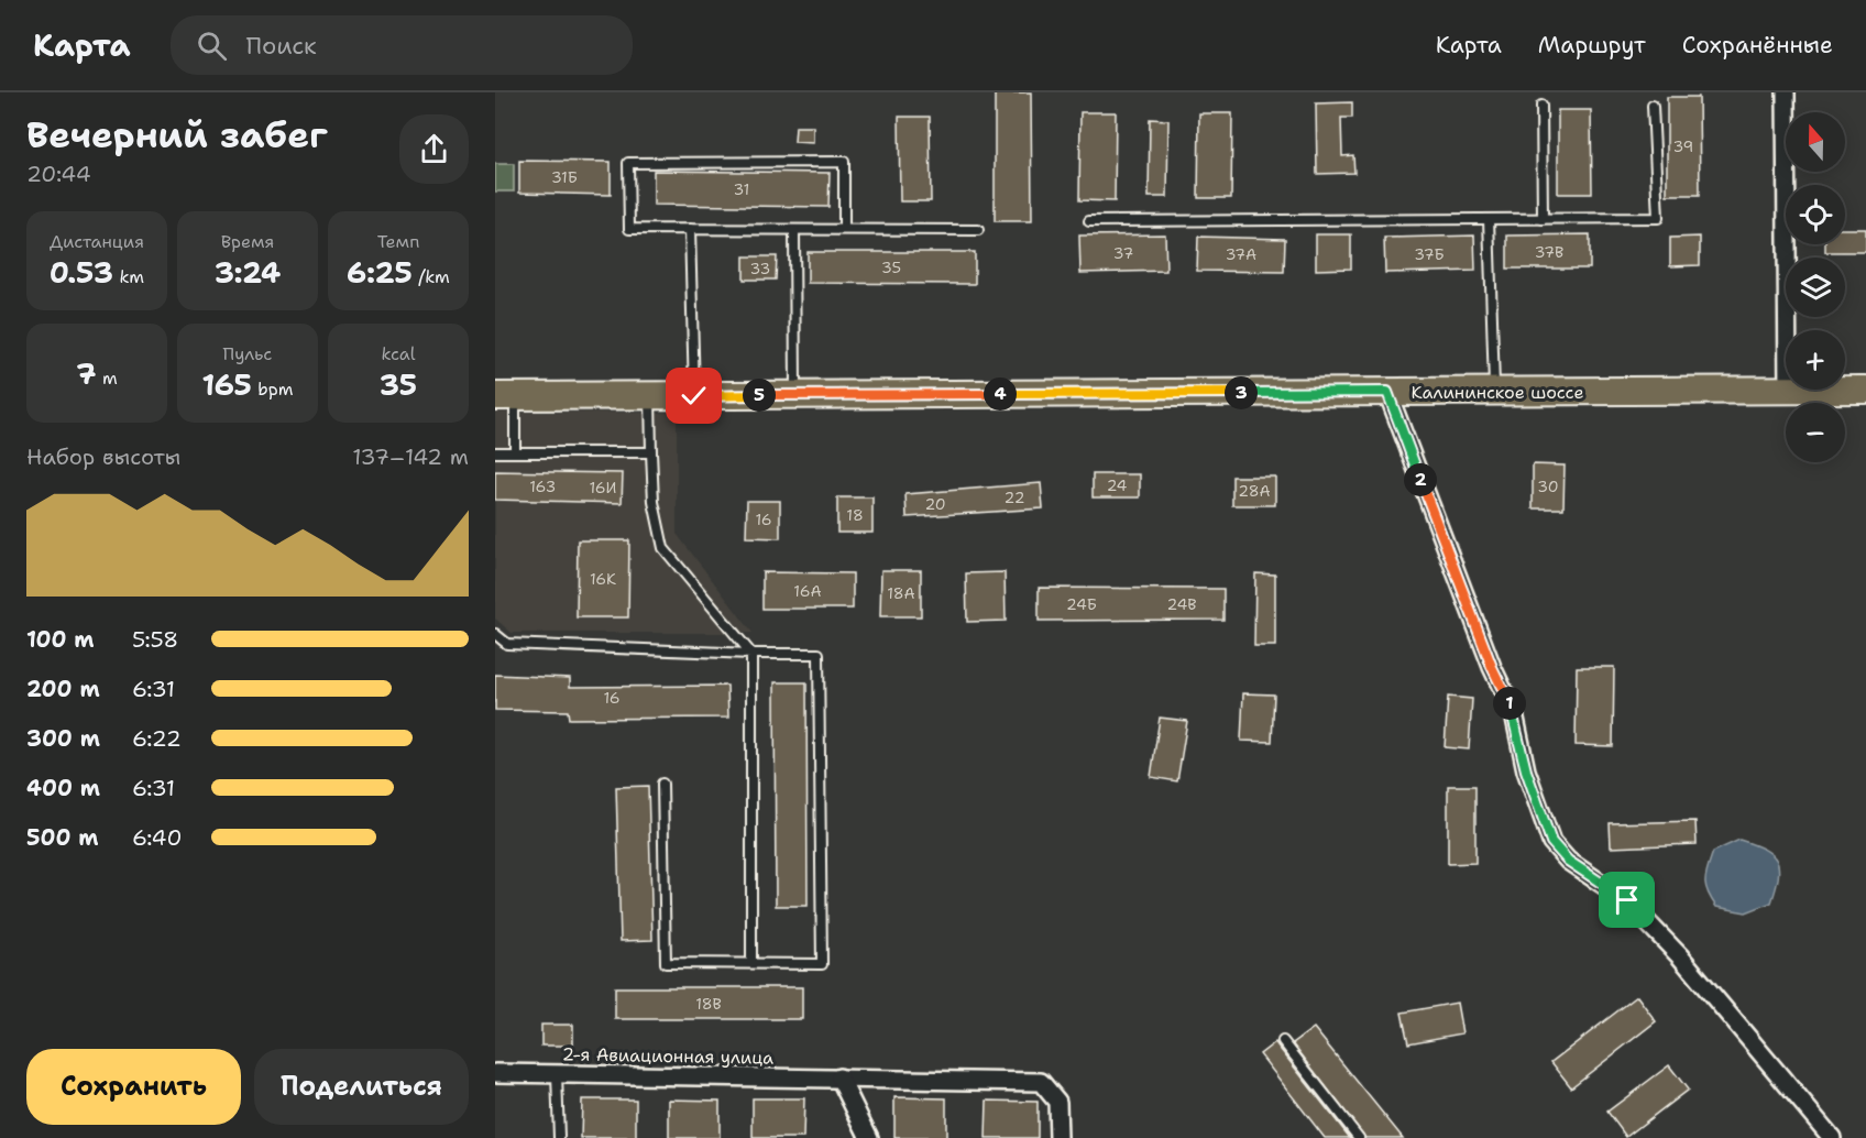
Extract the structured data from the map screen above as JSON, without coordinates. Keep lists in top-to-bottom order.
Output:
{
  "streets": {
    "main road": ["Калининское шоссе"],
    "street": ["2-я Авиационная улица"]
  },
  "house_numbers": [
    "39",
    "31Б",
    "31",
    "37В",
    "37",
    "37А",
    "37Б",
    "35",
    "33",
    "24",
    "16З",
    "30",
    "16И",
    "28А",
    "22",
    "20",
    "18",
    "16",
    "16К",
    "16А",
    "18А",
    "24Б",
    "24В",
    "16",
    "18В"
  ],
  "north": "top",
  "page": {
    "header": "Карта",
    "search": "Поиск",
    "nav": ["Карта", "Маршрут", "Сохранённые"],
    "heading": ["Вечерний забег", "20:44"],
    "map_buttons": ["+", "−"],
    "stats": [
      ["Дистанция", "0.53 km"],
      ["Время", "3:24"],
      ["Темп", "6:25 /km"],
      ["7 m"],
      ["Пульс", "165 bpm"],
      ["kcal", "35"]
    ],
    "pins": [
      "3",
      "4",
      "5",
      "2",
      "1"
    ],
    "chart": ["Набор высоты", "137–142 m"],
    "list": [
      {
        "name": "100 m",
        "note": "5:58"
      },
      {
        "name": "200 m",
        "note": "6:31"
      },
      {
        "name": "300 m",
        "note": "6:22"
      },
      {
        "name": "400 m",
        "note": "6:31"
      },
      {
        "name": "500 m",
        "note": "6:40"
      }
    ],
    "buttons": ["Сохранить", "Поделиться"]
  }
}
